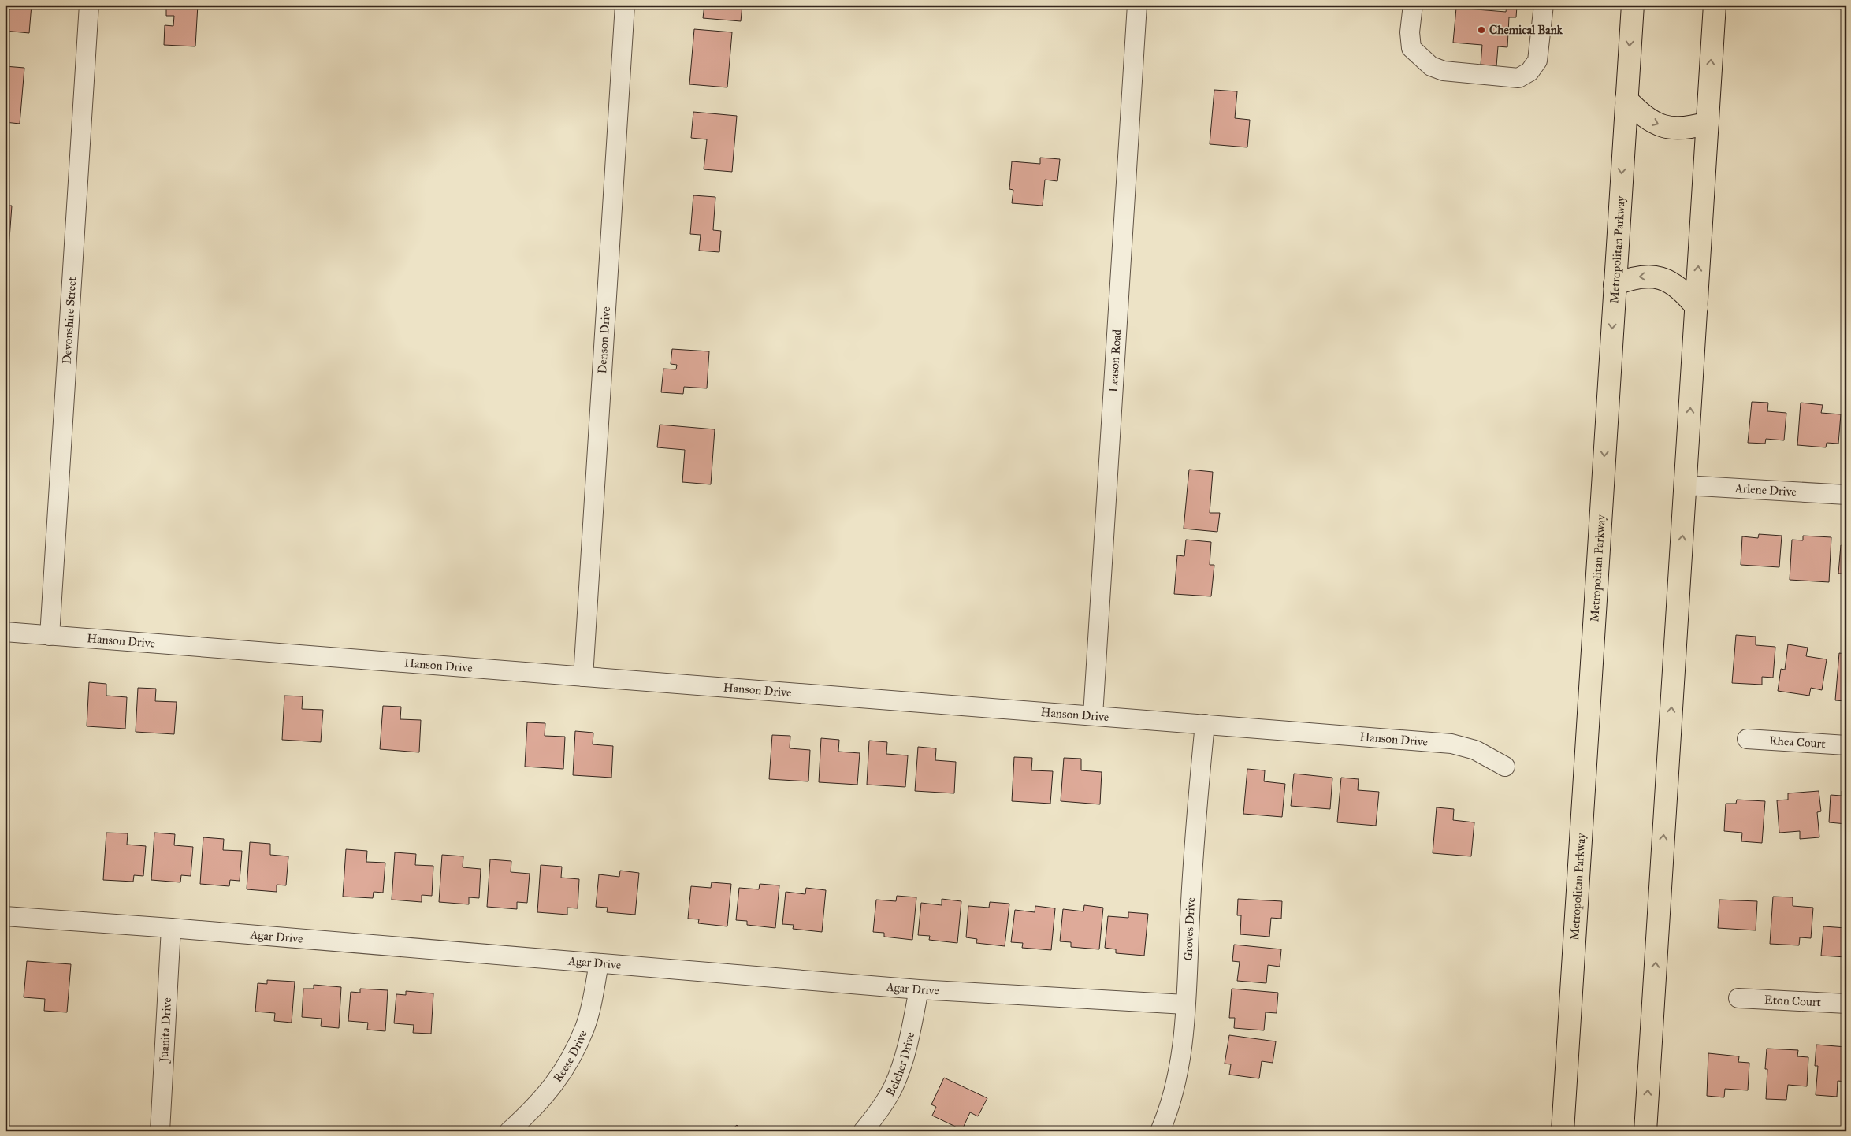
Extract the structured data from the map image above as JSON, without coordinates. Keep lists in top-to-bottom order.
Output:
{
  "streets": {
    "main road": ["Metropolitan Parkway"],
    "street": [
      "Devonshire Street",
      "Denson Drive",
      "Leason Road",
      "Arlene Drive",
      "Hanson Drive",
      "Rhea Court",
      "Groves Drive",
      "Agar Drive",
      "Eton Court",
      "Juanita Drive",
      "Reese Drive",
      "Belcher Drive"
    ]
  },
  "crossings": [
    ["Devonshire Street", "Hanson Drive"],
    ["Denson Drive", "Hanson Drive"],
    ["Leason Road", "Hanson Drive"],
    ["Hanson Drive", "Groves Drive"],
    ["Groves Drive", "Agar Drive"],
    ["Agar Drive", "Juanita Drive"],
    ["Agar Drive", "Reese Drive"],
    ["Agar Drive", "Belcher Drive"]
  ],
  "places": ["Chemical Bank"]
}
